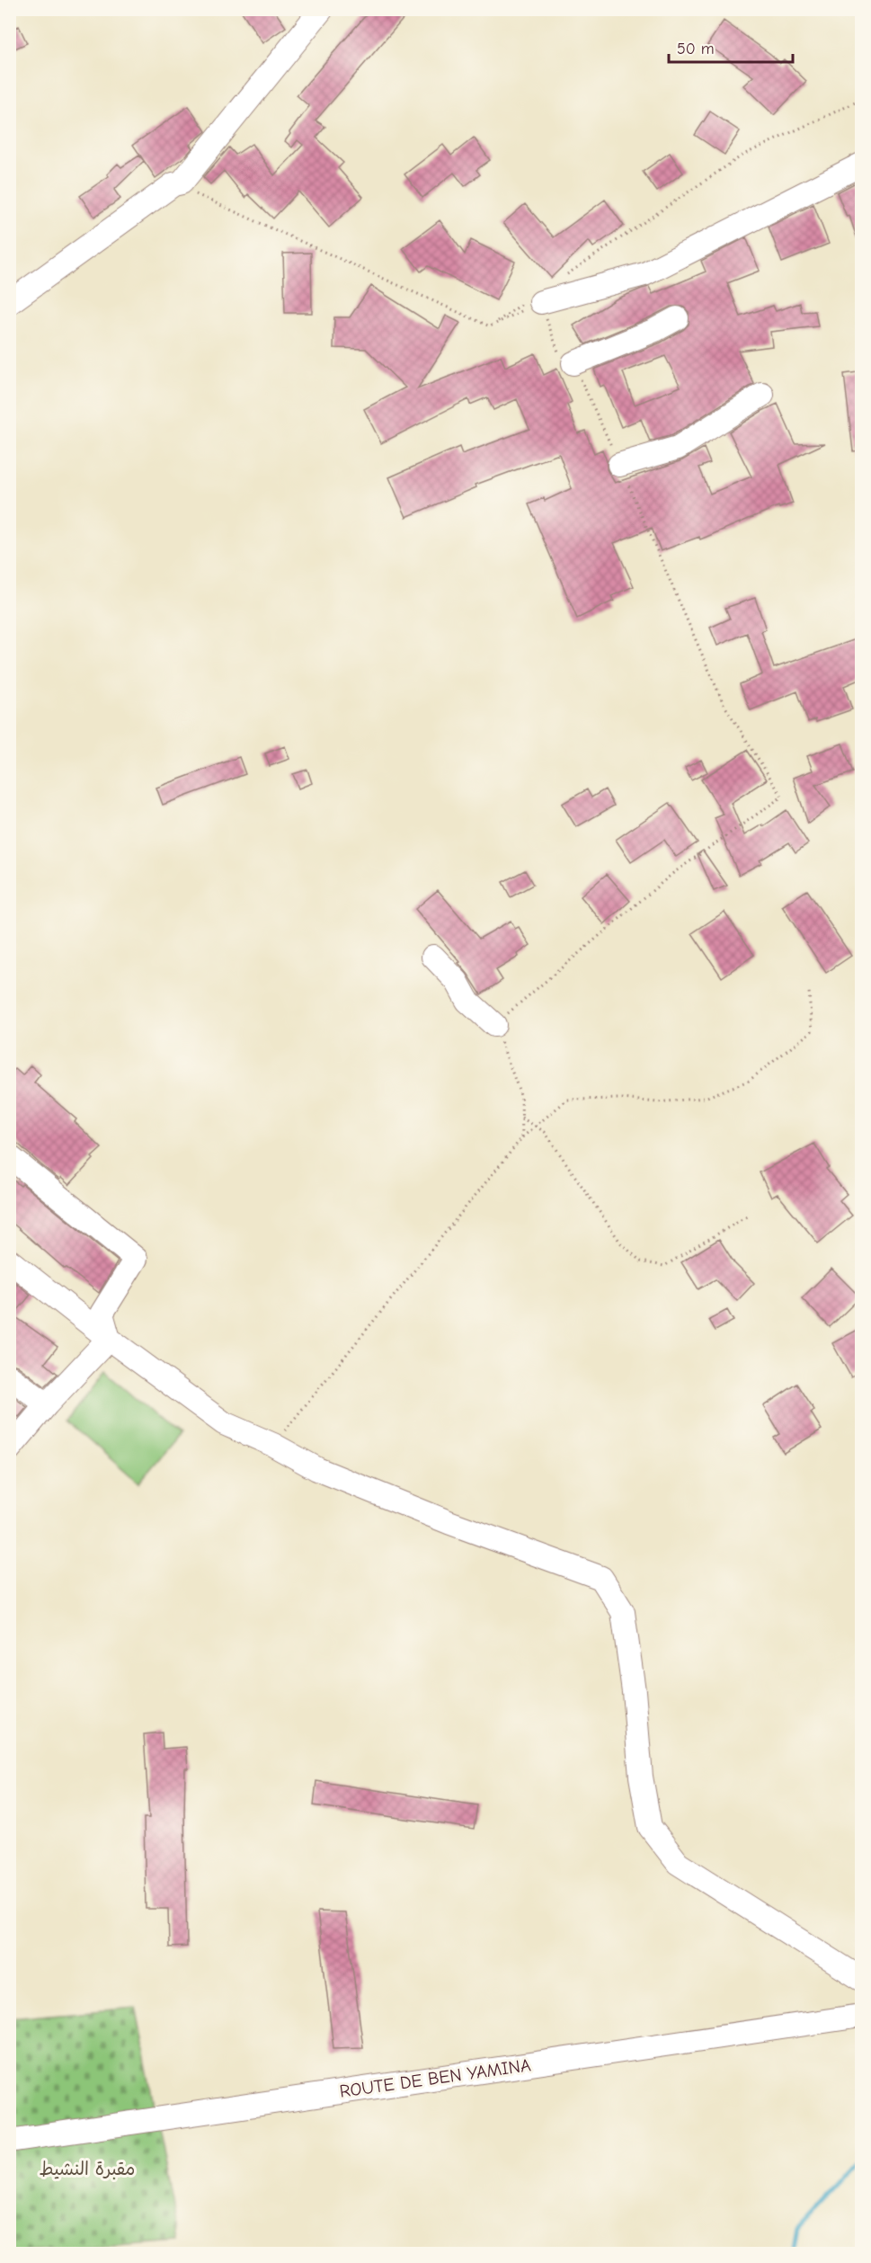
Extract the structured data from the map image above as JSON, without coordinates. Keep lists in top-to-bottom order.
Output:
{
  "streets": {
    "street": ["ROUTE DE BEN YAMINA"]
  },
  "parks": ["مقبرة النشيط"],
  "scale_bar": "50 m"
}
